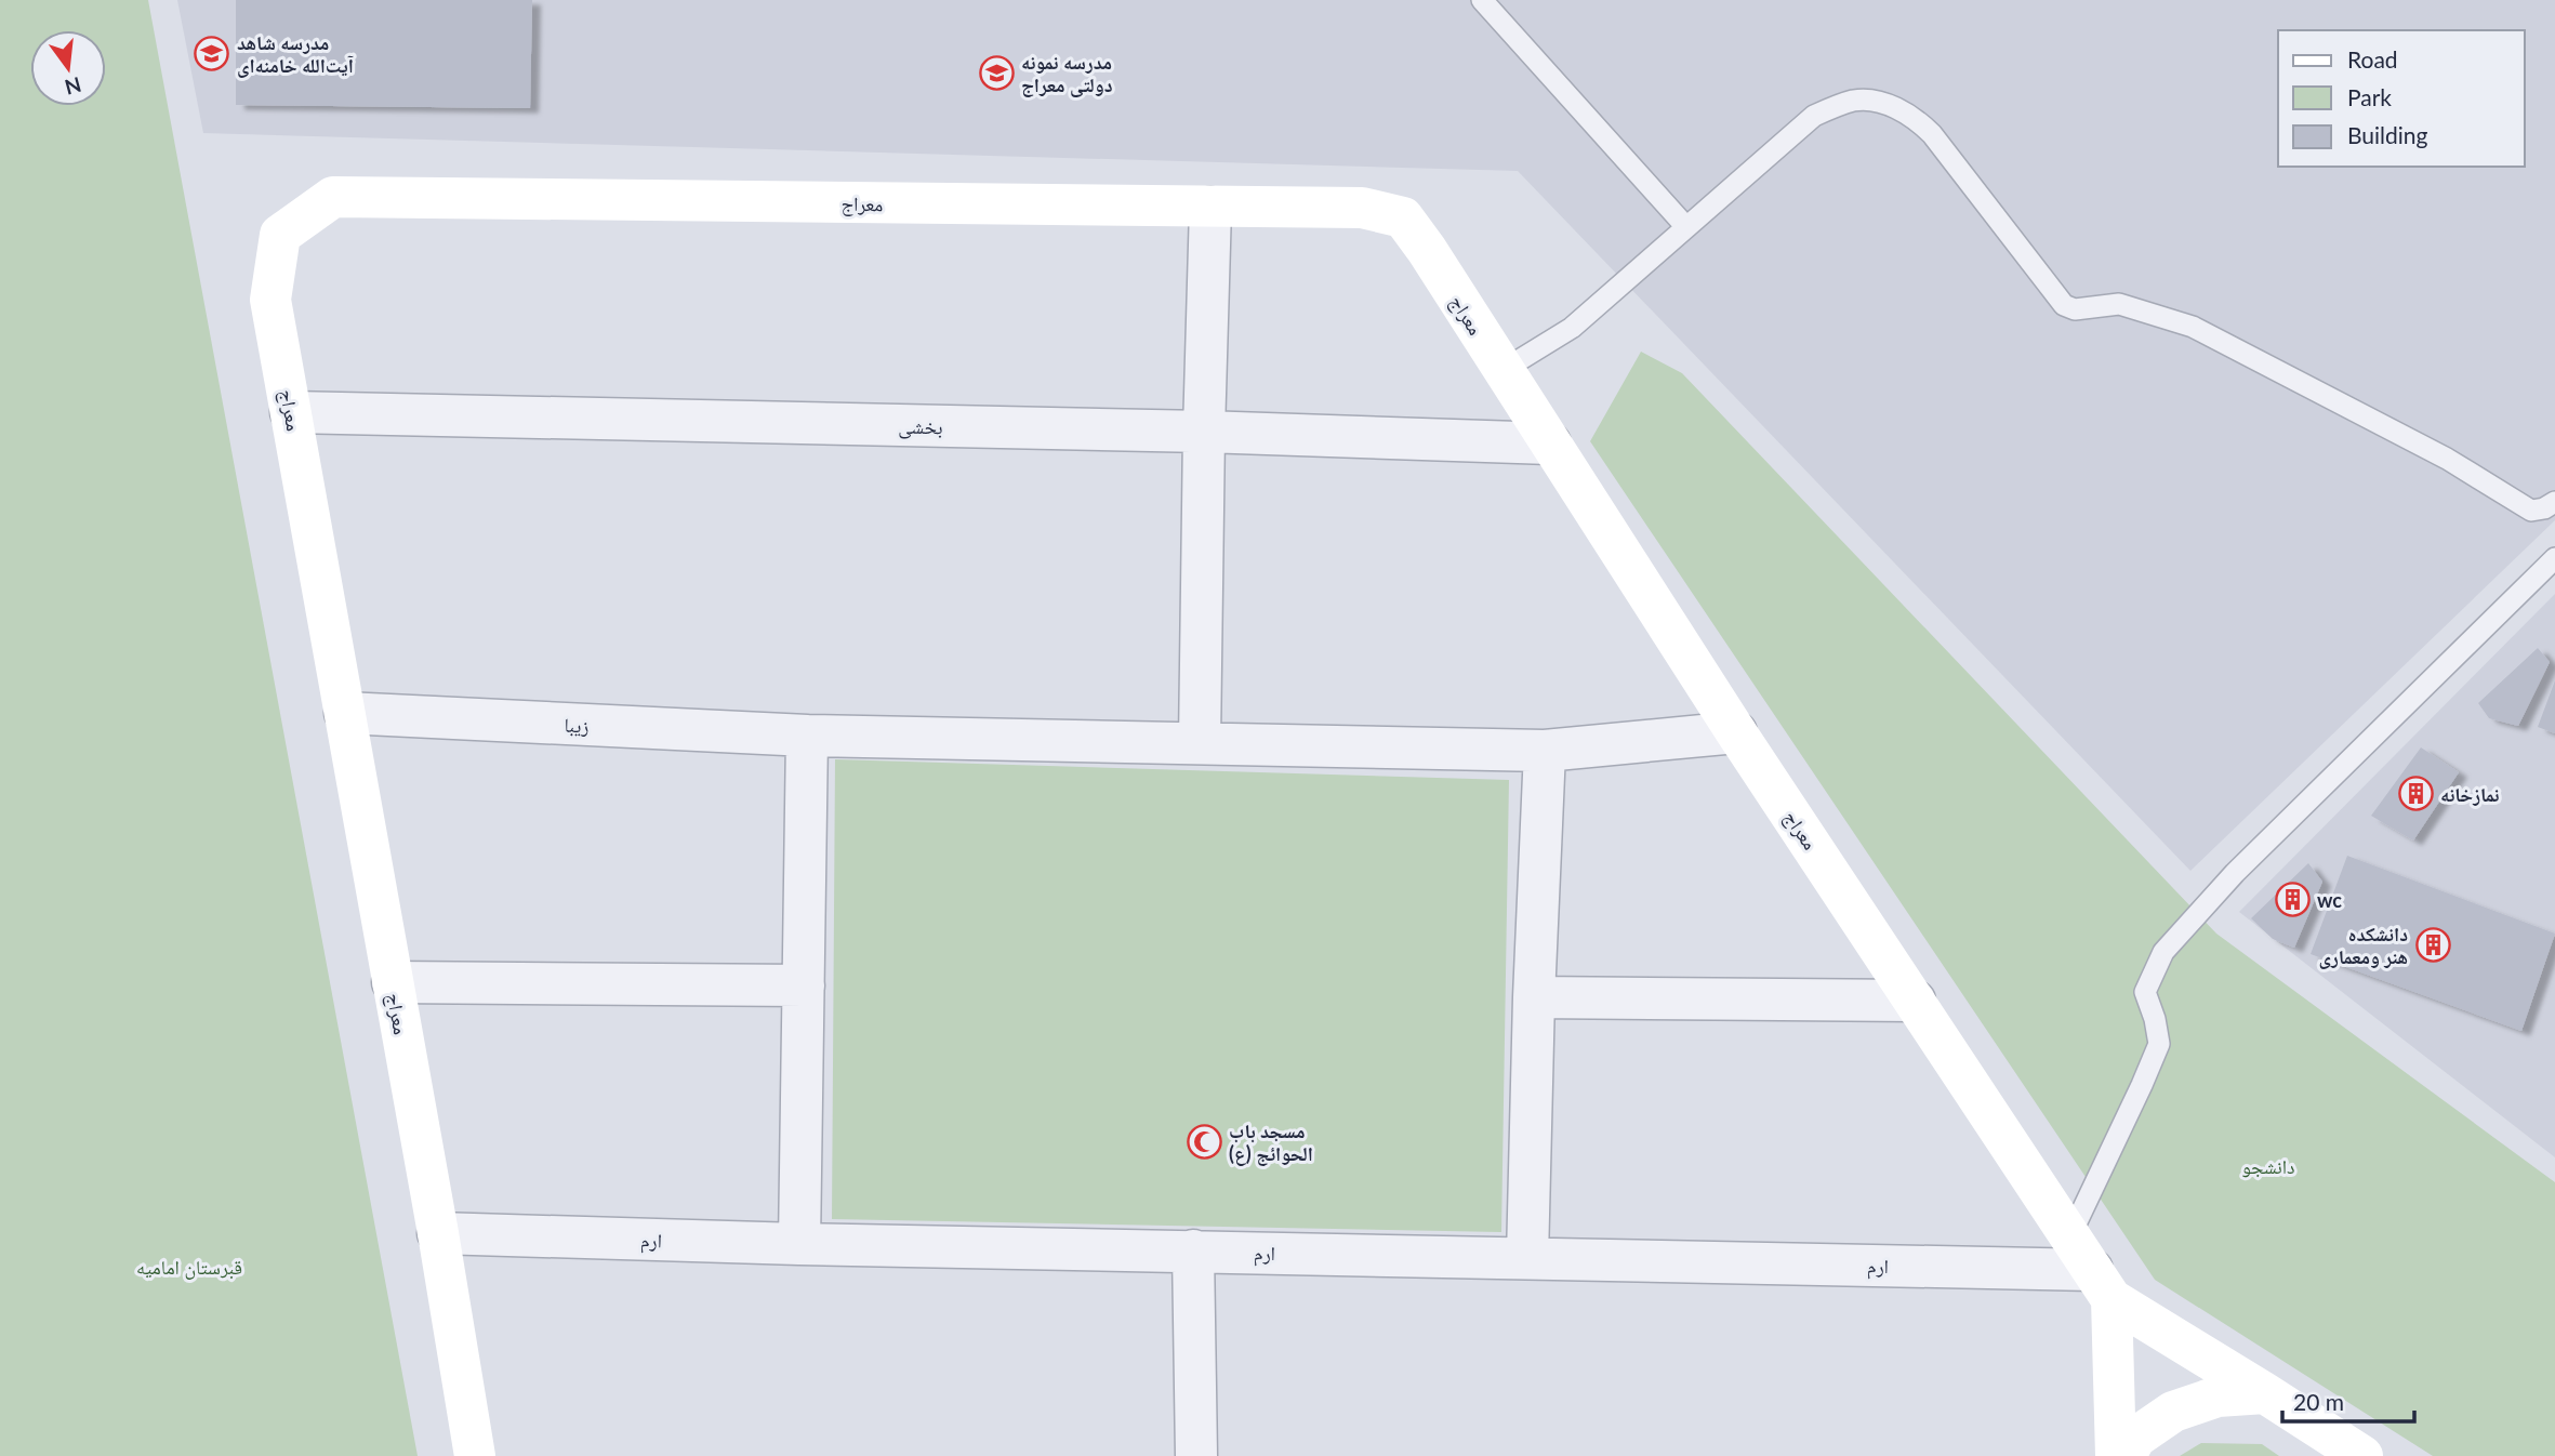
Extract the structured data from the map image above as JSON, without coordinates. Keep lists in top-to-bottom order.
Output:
{
  "streets": {
    "street": [
      "معراج",
      "بخشی",
      "زیبا",
      "ارم"
    ]
  },
  "crossings": [
    ["معراج", "بخشی"],
    ["معراج", "زیبا"],
    ["معراج", "ارم"]
  ],
  "parks": ["دانشجو", "قبرستان امامیه"],
  "places": {
    "school or university": ["مدرسه شاهد آیت‌الله خامنه‌ای", "مدرسه نمونه دولتی معراج"],
    "building": ["نمازخانه", "wc", "دانشکده هنر ومعماری"],
    "mosque": ["مسجد باب الحوائج (ع)"]
  },
  "legend": ["Road", "Park", "Building"],
  "scale_bar": "20 m",
  "north": "bottom"
}
